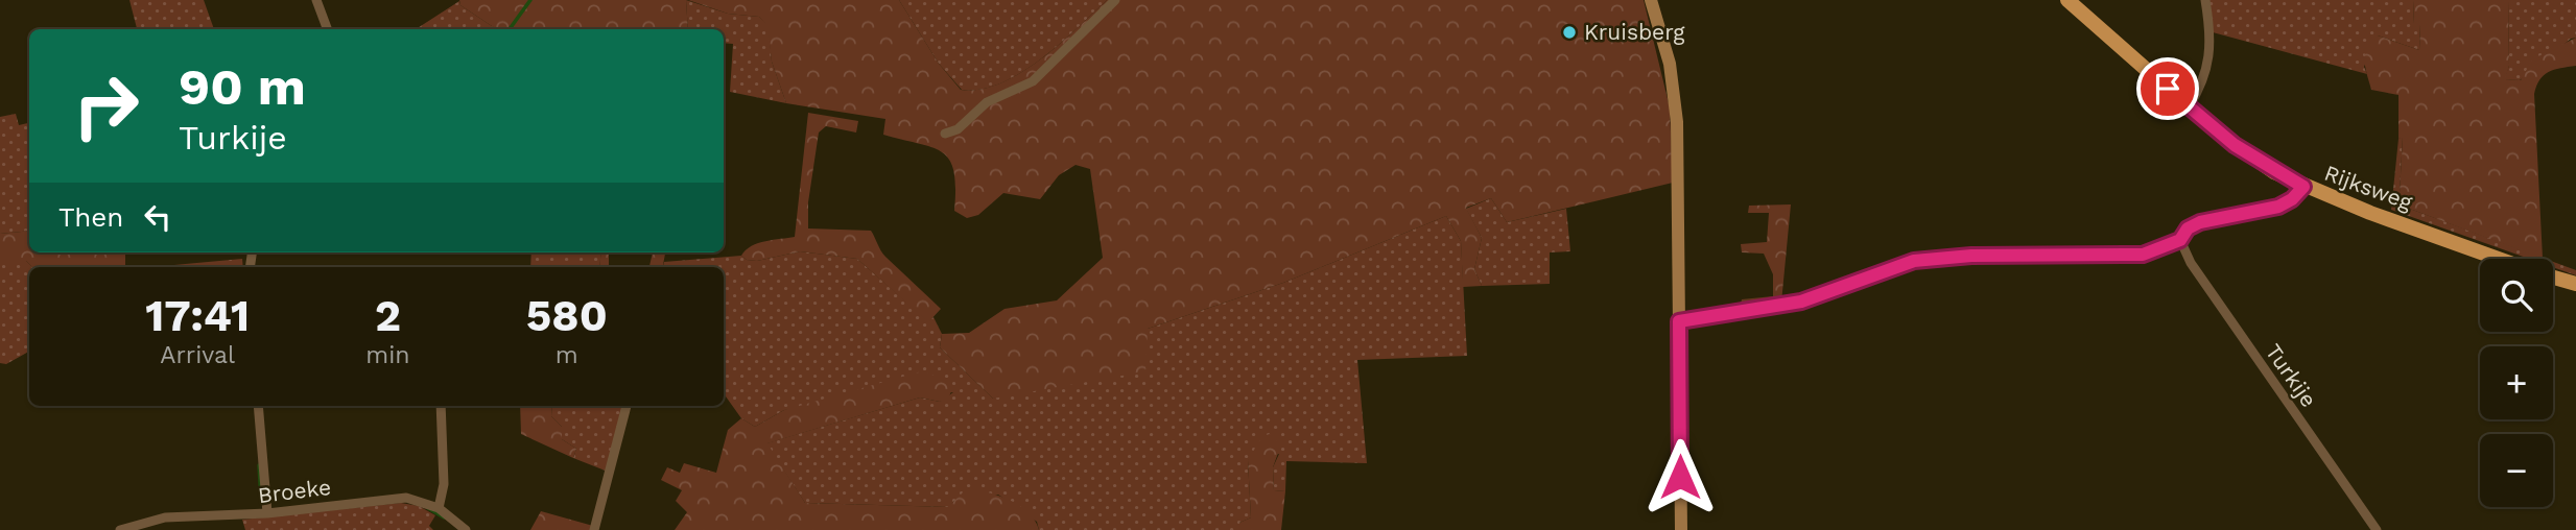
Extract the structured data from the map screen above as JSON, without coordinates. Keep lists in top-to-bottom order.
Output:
{
  "streets": {
    "main road": ["Rijksweg"],
    "street": ["Turkije", "Broeke"]
  },
  "places": ["Kruisberg"],
  "page": {
    "turn": ["90 m", "Turkije"],
    "then": "Then",
    "map_buttons": ["+", "−"],
    "eta": [
      "17:41",
      "Arrival",
      "2",
      "min",
      "580",
      "m"
    ]
  }
}
